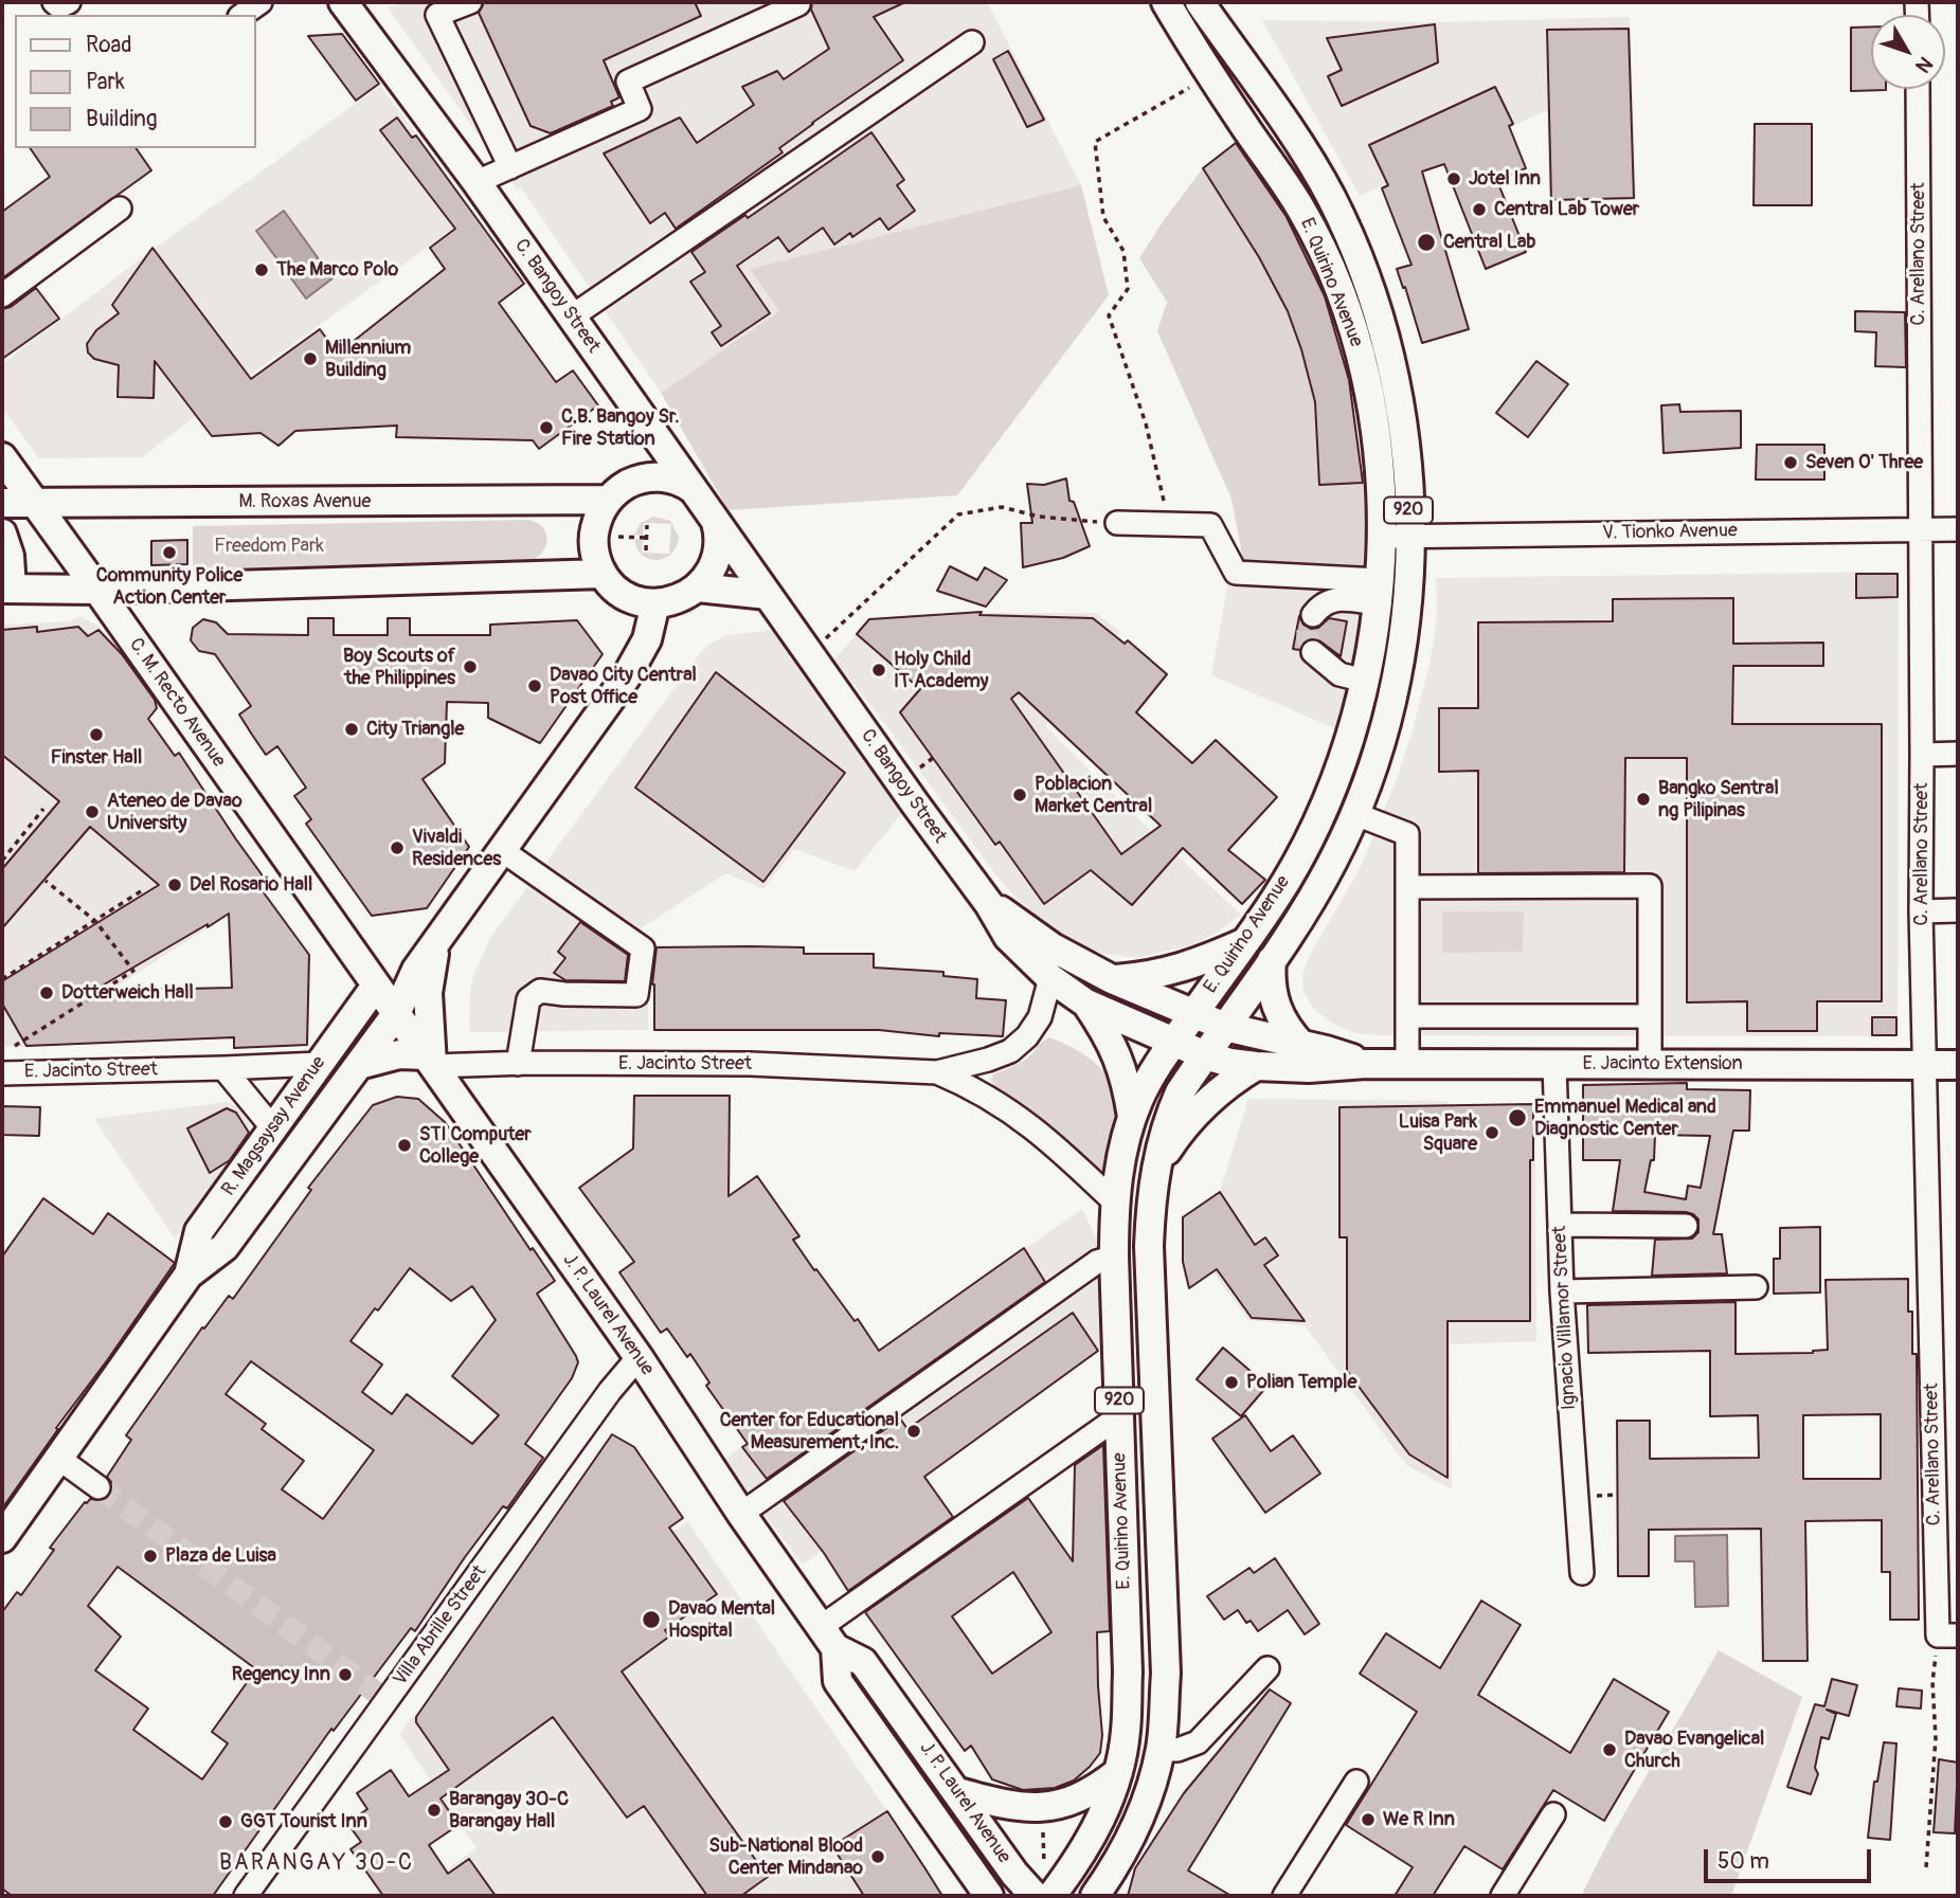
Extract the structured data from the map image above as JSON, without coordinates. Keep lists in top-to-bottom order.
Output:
{
  "streets": {
    "main road": [
      "E. Quirino Avenue",
      "C. Bangoy Street",
      "M. Roxas Avenue",
      "920",
      "C. M. Recto Avenue",
      "E. Jacinto Extension",
      "R. Magsaysay Avenue",
      "J. P. Laurel Avenue"
    ],
    "street": [
      "C. Arellano Street",
      "V. Tionko Avenue",
      "E. Jacinto Street",
      "Ignacio Villamor Street",
      "Villa Abrille Street"
    ]
  },
  "crossings": [
    ["C. Arellano Street", "V. Tionko Avenue"],
    ["C. Arellano Street", "E. Jacinto Extension"],
    ["E. Quirino Avenue", "C. Bangoy Street"],
    ["E. Quirino Avenue", "V. Tionko Avenue"],
    ["E. Quirino Avenue", "E. Jacinto Street"],
    ["E. Quirino Avenue", "E. Jacinto Extension"],
    ["C. Bangoy Street", "M. Roxas Avenue"],
    ["C. Bangoy Street", "E. Jacinto Street"],
    ["C. Bangoy Street", "E. Jacinto Extension"],
    ["C. Bangoy Street", "R. Magsaysay Avenue"],
    ["M. Roxas Avenue", "C. M. Recto Avenue"],
    ["M. Roxas Avenue", "R. Magsaysay Avenue"],
    ["C. M. Recto Avenue", "R. Magsaysay Avenue"],
    ["C. M. Recto Avenue", "J. P. Laurel Avenue"],
    ["E. Jacinto Street", "R. Magsaysay Avenue"],
    ["E. Jacinto Street", "J. P. Laurel Avenue"],
    ["E. Jacinto Extension", "Ignacio Villamor Street"],
    ["R. Magsaysay Avenue", "J. P. Laurel Avenue"],
    ["J. P. Laurel Avenue", "Villa Abrille Street"]
  ],
  "districts": ["BARANGAY 30-C"],
  "parks": ["Freedom Park"],
  "places": [
    "Jotel Inn",
    "Central Lab Tower",
    "Central Lab",
    "The Marco Polo",
    "Millennium Building",
    "C.B. Bangoy Sr. Fire Station",
    "Seven O' Three",
    "Community Police Action Center",
    "Boy Scouts of the Philippines",
    "Holy Child IT Academy",
    "Davao City Central Post Office",
    "City Triangle",
    "Finster Hall",
    "Poblacion Market Central",
    "Bangko Sentral ng Pilipinas",
    "Ateneo de Davao University",
    "Vivaldi Residences",
    "Del Rosario Hall",
    "Dotterweich Hall",
    "Emmanuel Medical and Diagnostic Center",
    "Luisa Park Square",
    "STI Computer College",
    "Polian Temple",
    "Center for Educational Measurement, Inc.",
    "Plaza de Luisa",
    "Davao Mental Hospital",
    "Regency Inn",
    "Davao Evangelical Church",
    "Barangay 30-C Barangay Hall",
    "We R Inn",
    "GGT Tourist Inn",
    "Sub-National Blood Center Mindanao"
  ],
  "legend": ["Road", "Park", "Building"],
  "scale_bar": "50 m",
  "north": "bottom right"
}
